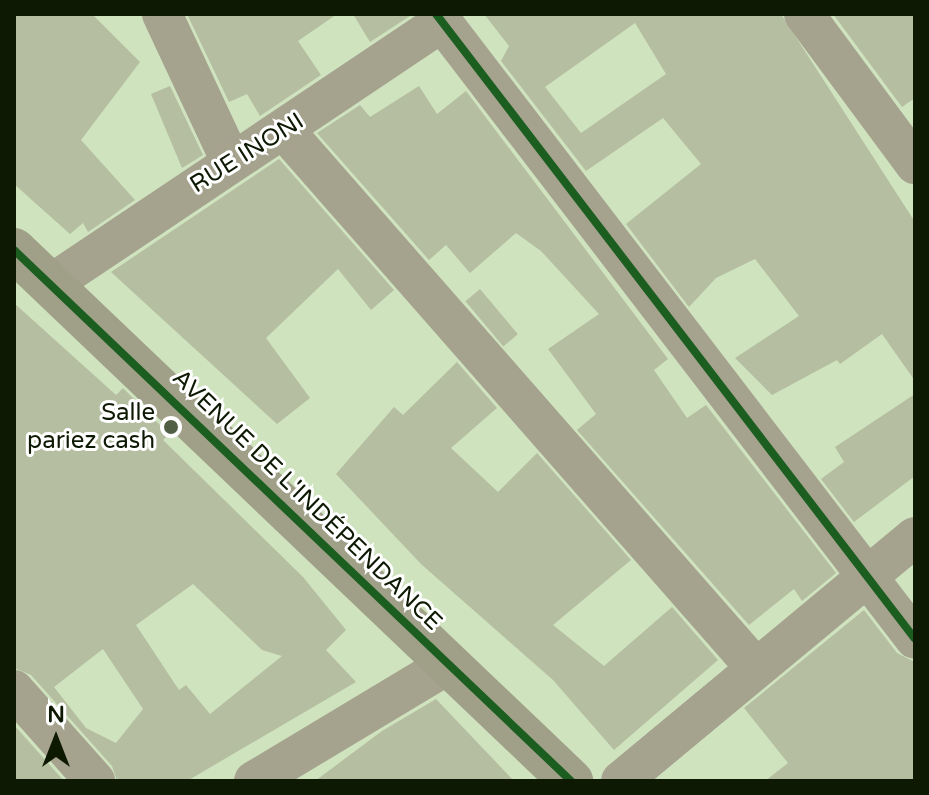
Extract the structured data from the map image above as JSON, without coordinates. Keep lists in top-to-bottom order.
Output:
{
  "streets": {
    "street": ["RUE INONI", "AVENUE DE L'INDÉPENDANCE"]
  },
  "crossings": [
    ["RUE INONI", "AVENUE DE L'INDÉPENDANCE"]
  ],
  "places": ["Salle pariez cash"],
  "north": "top"
}
